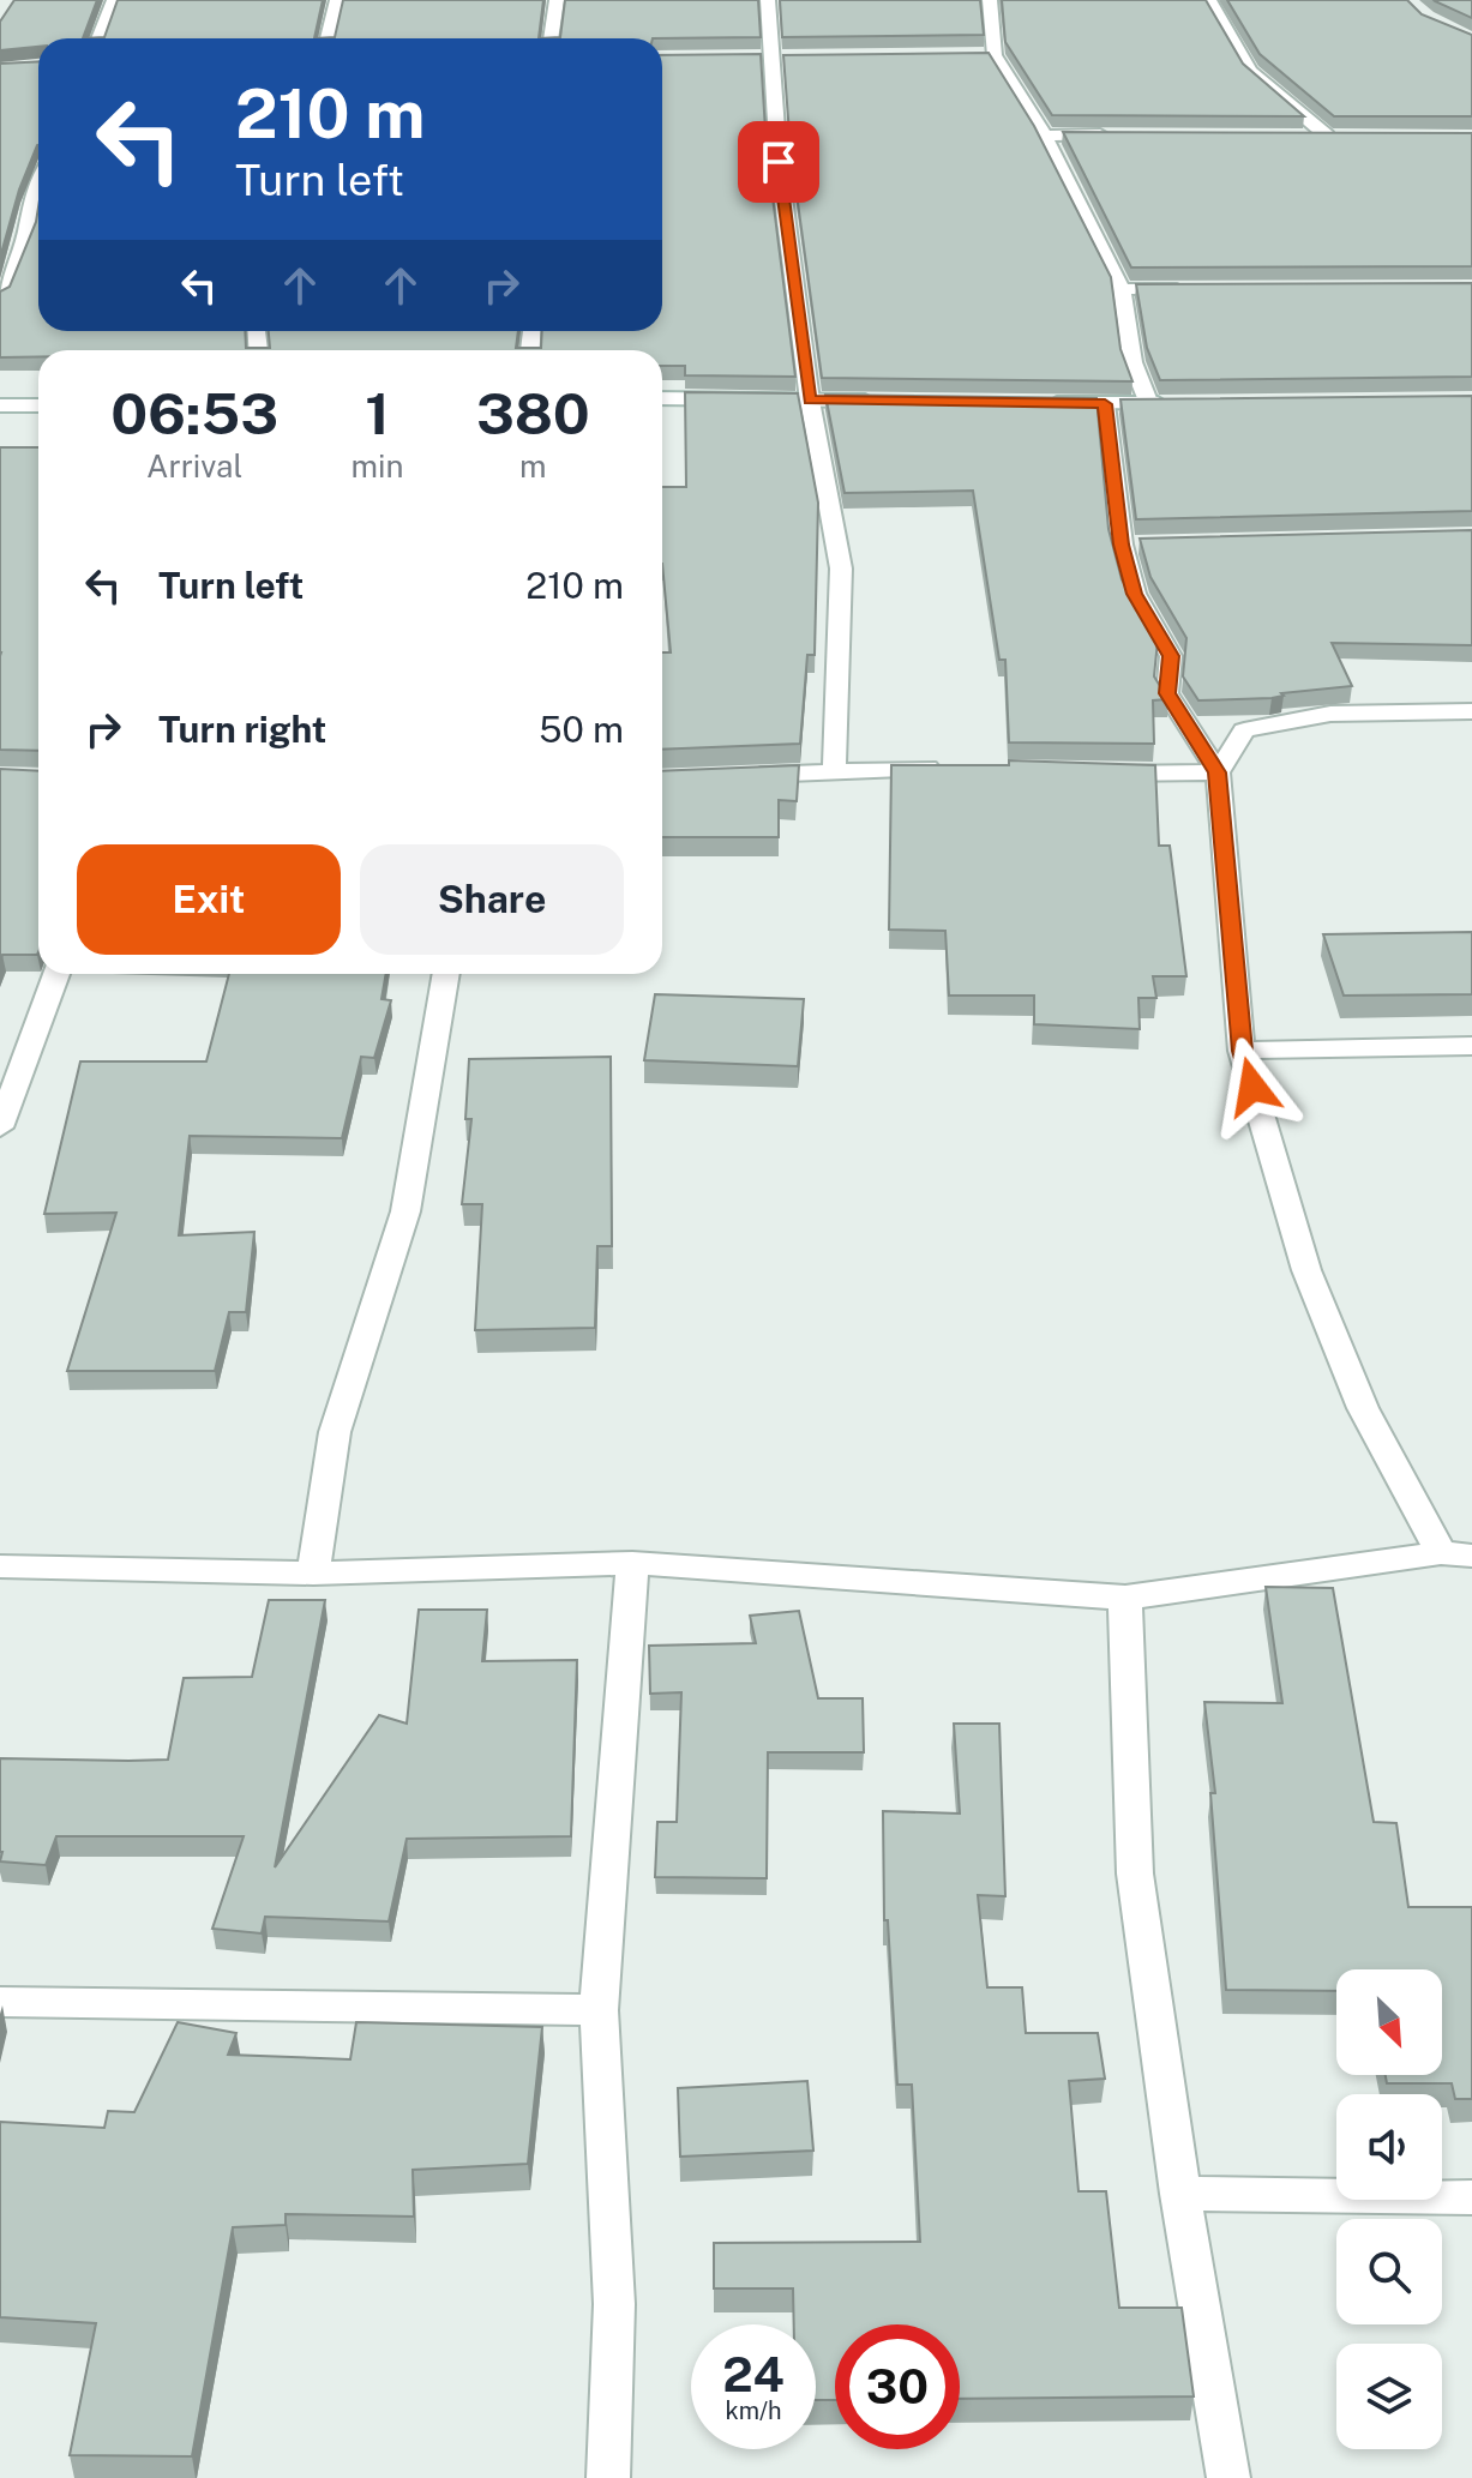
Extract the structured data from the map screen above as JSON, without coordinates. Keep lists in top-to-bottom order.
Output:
{
  "north": "bottom right",
  "page": {
    "turn": ["210 m", "Turn left"],
    "eta": [
      "06:53",
      "Arrival",
      "1",
      "min",
      "380",
      "m"
    ],
    "list": [
      {
        "name": "Turn left",
        "value": "210 m"
      },
      {
        "name": "Turn right",
        "value": "50 m"
      }
    ],
    "buttons": ["Exit", "Share"],
    "speed": "24 km/h",
    "limit": "30"
  }
}
